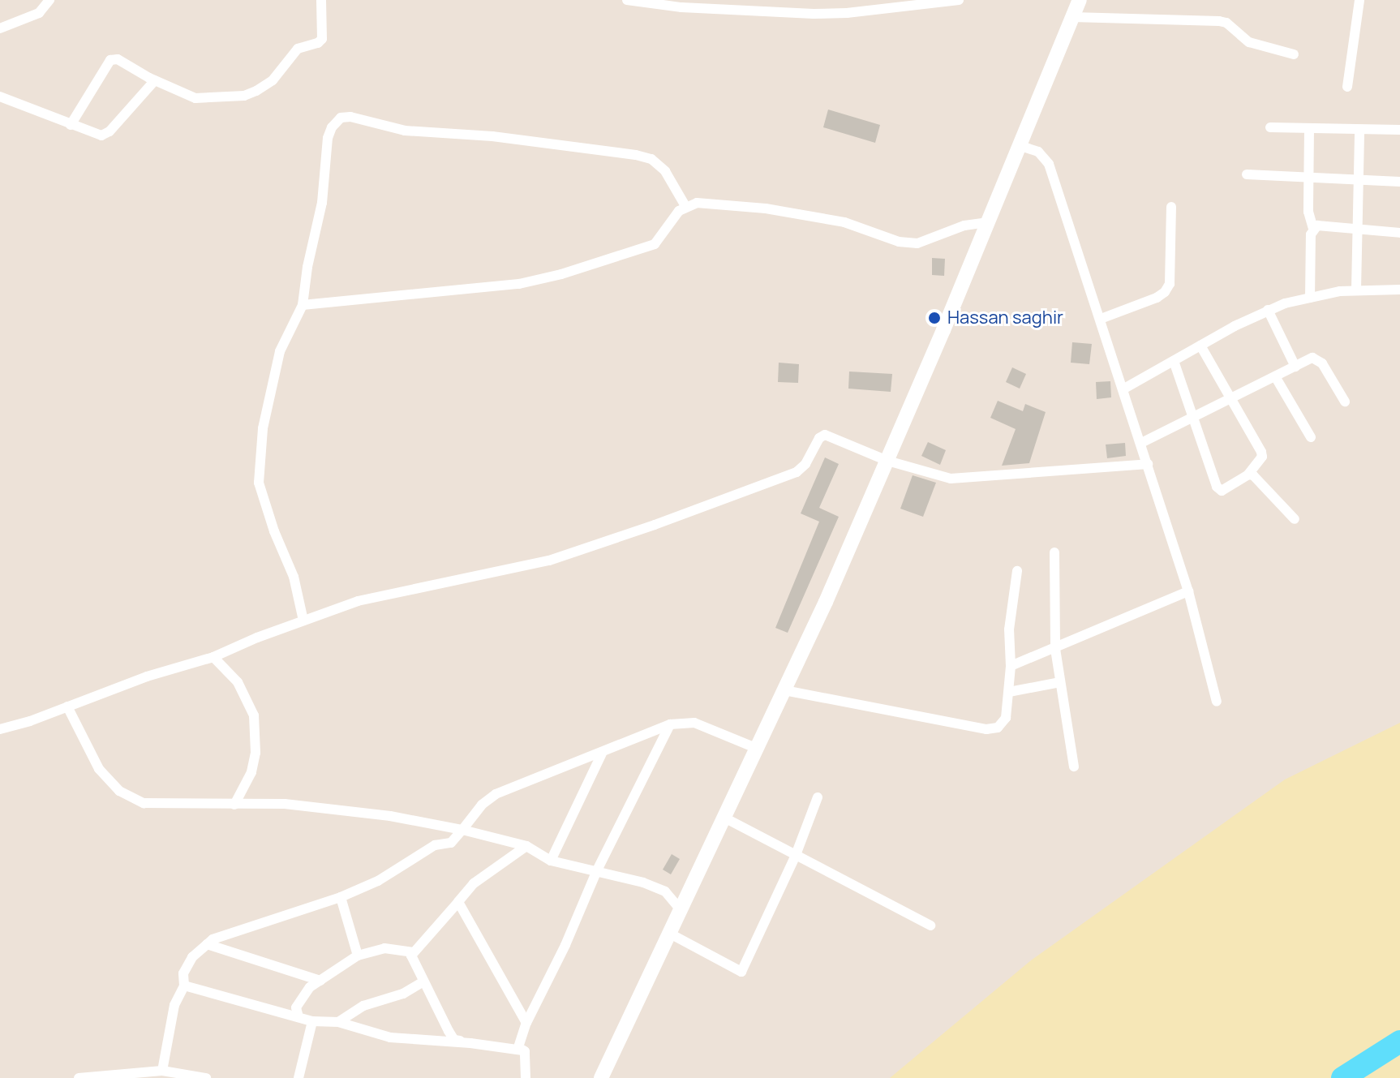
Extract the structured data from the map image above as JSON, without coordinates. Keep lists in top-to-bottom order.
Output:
{
  "places": ["Hassan saghir"]
}
